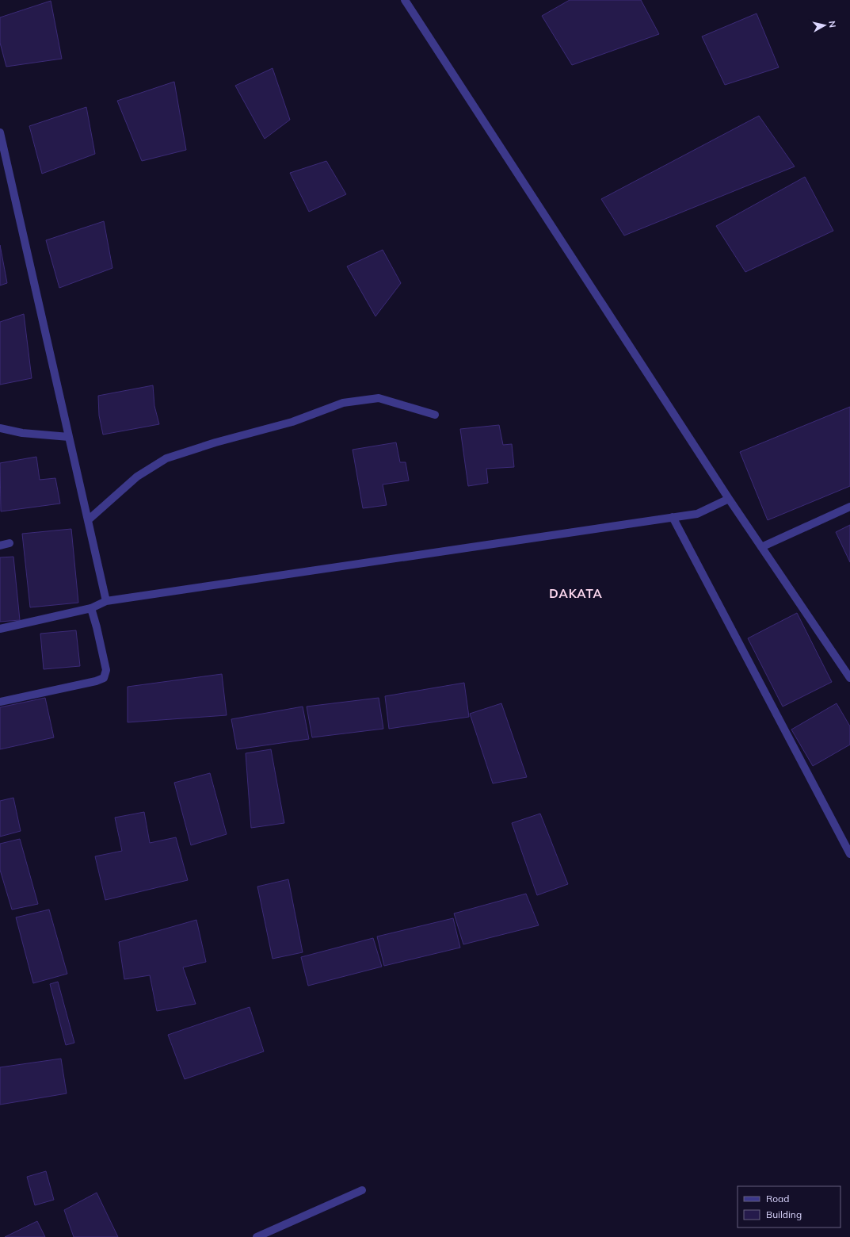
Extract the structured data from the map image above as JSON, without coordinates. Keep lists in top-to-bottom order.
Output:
{
  "districts": ["DAKATA"],
  "legend": ["Road", "Building"],
  "north": "right"
}
